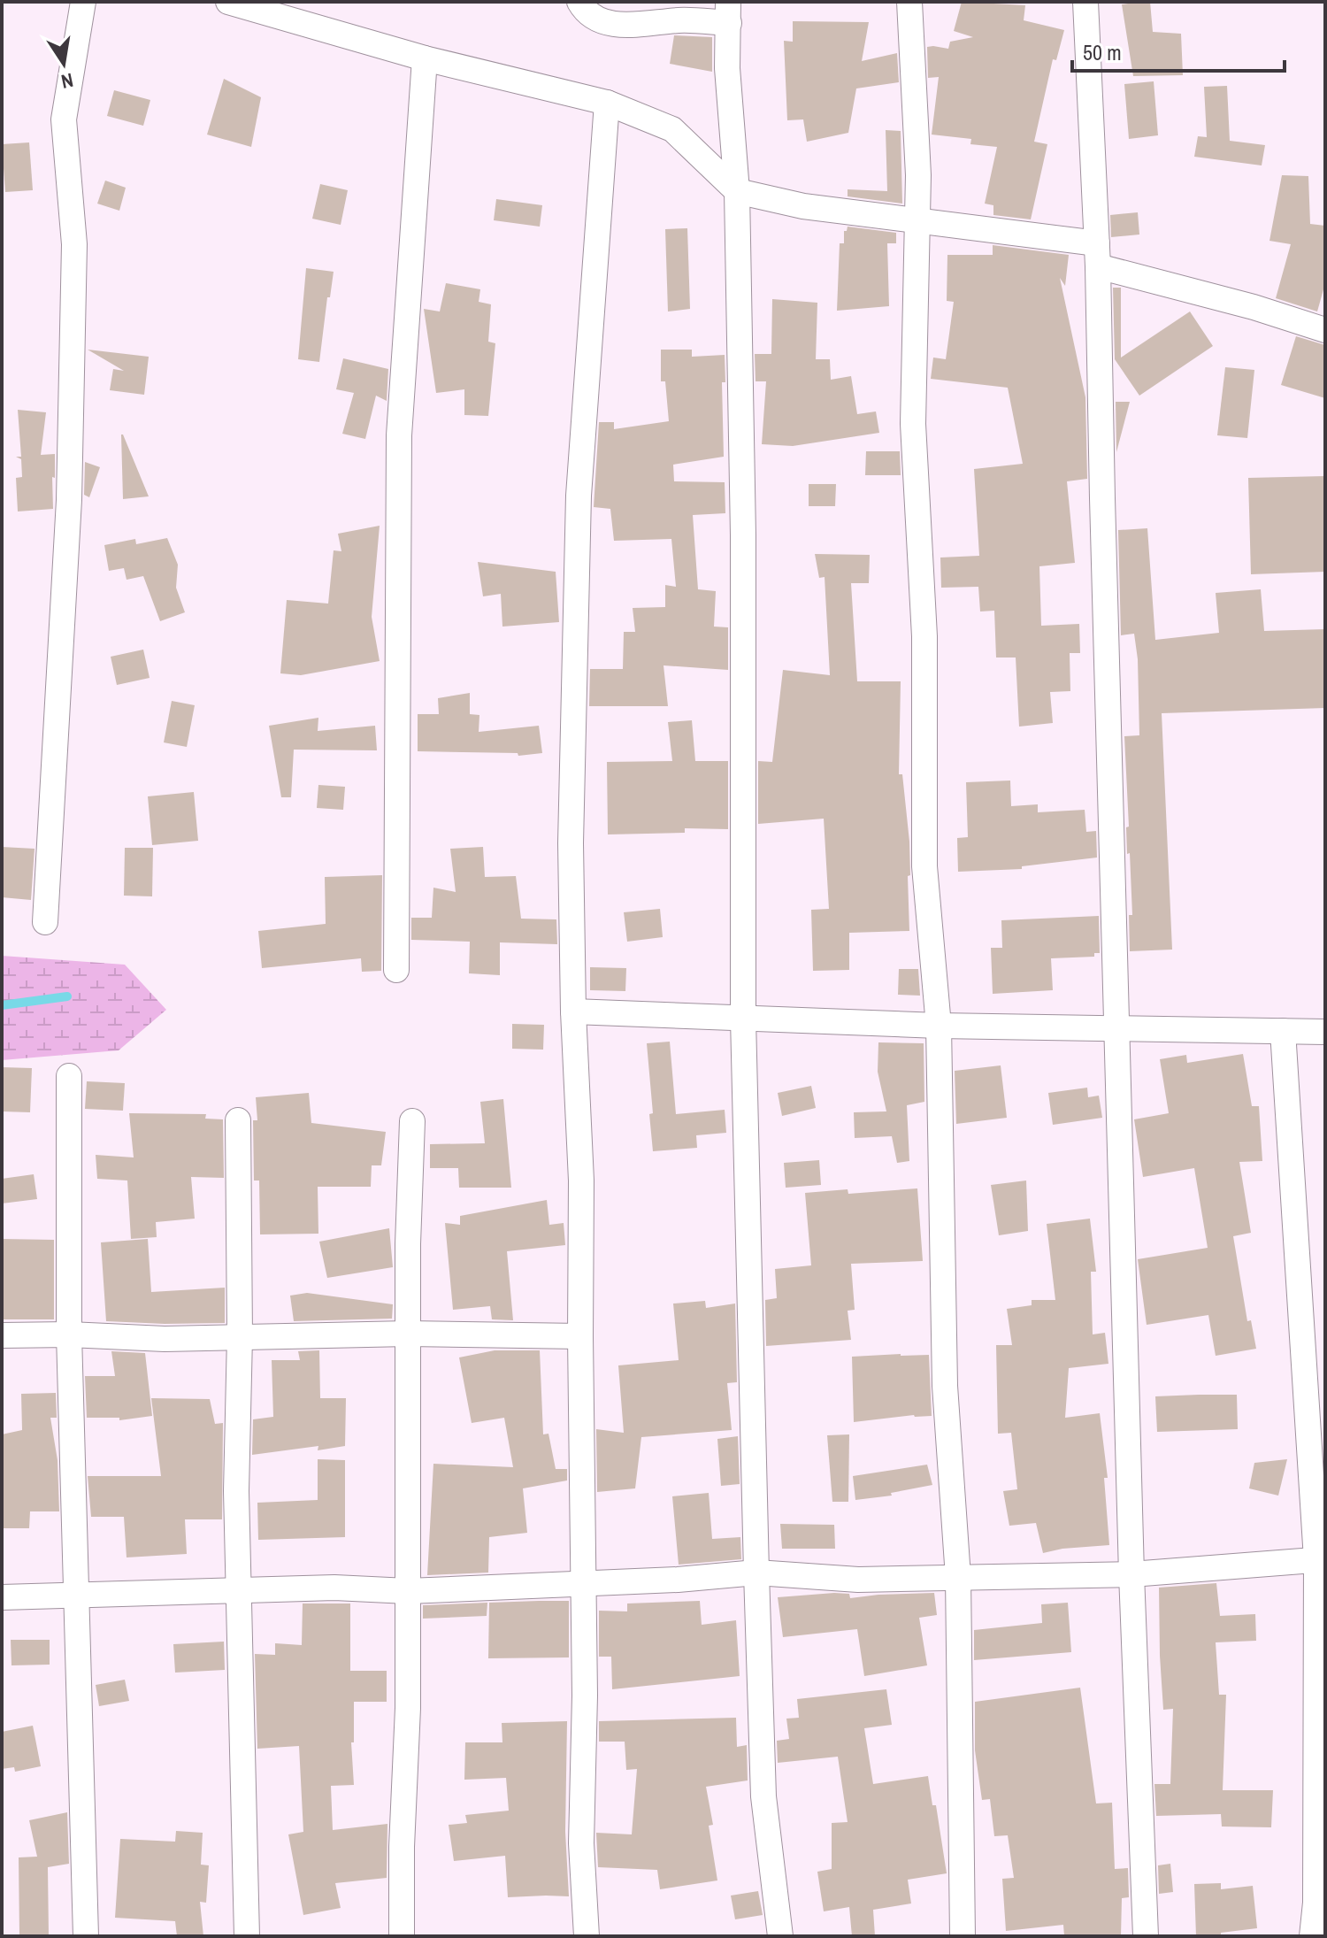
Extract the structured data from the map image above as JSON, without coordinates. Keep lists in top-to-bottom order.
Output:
{
  "scale_bar": "50 m",
  "north": "bottom"
}
